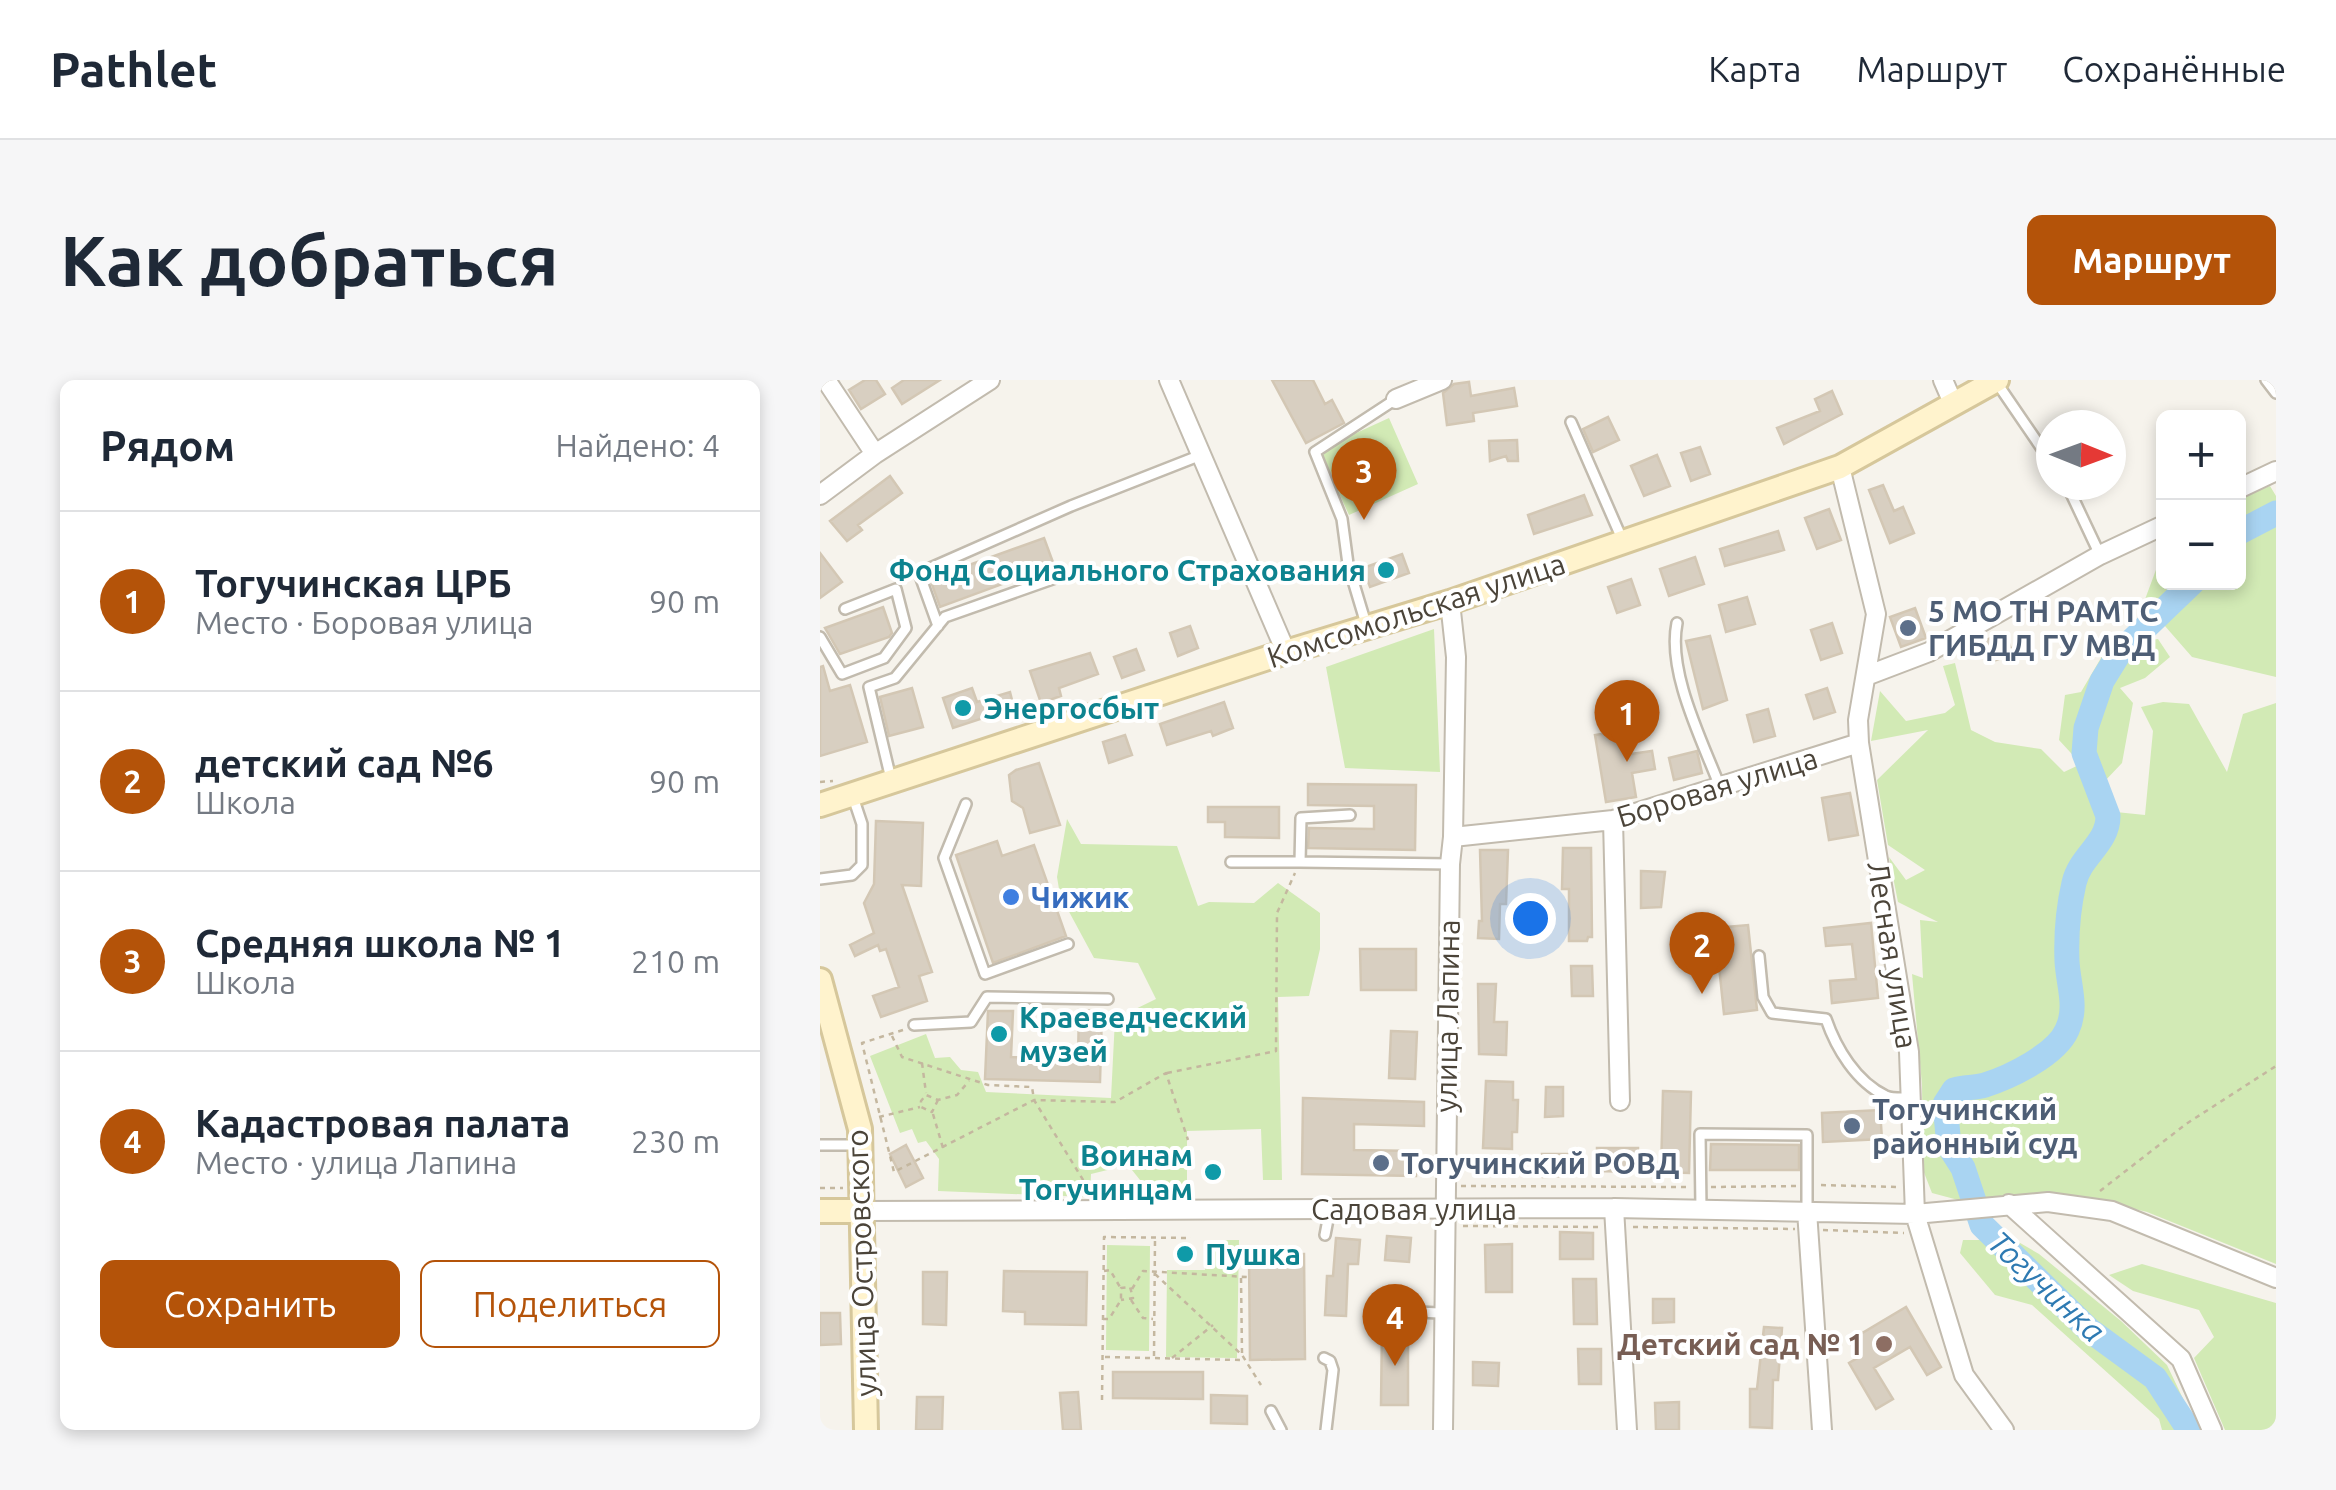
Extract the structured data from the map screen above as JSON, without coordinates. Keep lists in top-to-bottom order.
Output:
{
  "streets": {
    "main road": ["Комсомольская улица", "улица Островского"],
    "street": [
      "Боровая улица",
      "Лесная улица",
      "улица Лапина",
      "Садовая улица"
    ]
  },
  "crossings": [
    ["Комсомольская улица", "Лесная улица"],
    ["Комсомольская улица", "улица Лапина"],
    ["Боровая улица", "Лесная улица"],
    ["Боровая улица", "улица Лапина"],
    ["Лесная улица", "Садовая улица"],
    ["улица Лапина", "Садовая улица"],
    ["Садовая улица", "улица Островского"]
  ],
  "water": ["Тогучинка"],
  "places": [
    "Фонд Социального Страхования",
    "5 МО ТН РАМТС ГИБДД ГУ МВД",
    "Энергосбыт",
    "Чижик",
    "Краеведческий музей",
    "Тогучинский районный суд",
    "Тогучинский РОВД",
    "Воинам Тогучинцам",
    "Пушка",
    "Детский сад № 1"
  ],
  "north": "right",
  "page": {
    "header": "Pathlet",
    "nav": ["Карта", "Маршрут", "Сохранённые"],
    "buttons": [
      "Маршрут",
      ["Сохранить", "Поделиться"]
    ],
    "title": "Как добраться",
    "heading": ["Рядом", "Найдено: 4"],
    "map_buttons": ["+", "−"],
    "pins": [
      "3",
      "1",
      "2",
      "4"
    ],
    "list": [
      {
        "mark": "1",
        "name": "Тогучинская ЦРБ",
        "note": "Место · Боровая улица",
        "value": "90 m"
      },
      {
        "mark": "2",
        "name": "детский сад №6",
        "note": "Школа",
        "value": "90 m"
      },
      {
        "mark": "3",
        "name": "Средняя школа № 1",
        "note": "Школа",
        "value": "210 m"
      },
      {
        "mark": "4",
        "name": "Кадастровая палата",
        "note": "Место · улица Лапина",
        "value": "230 m"
      }
    ]
  }
}
